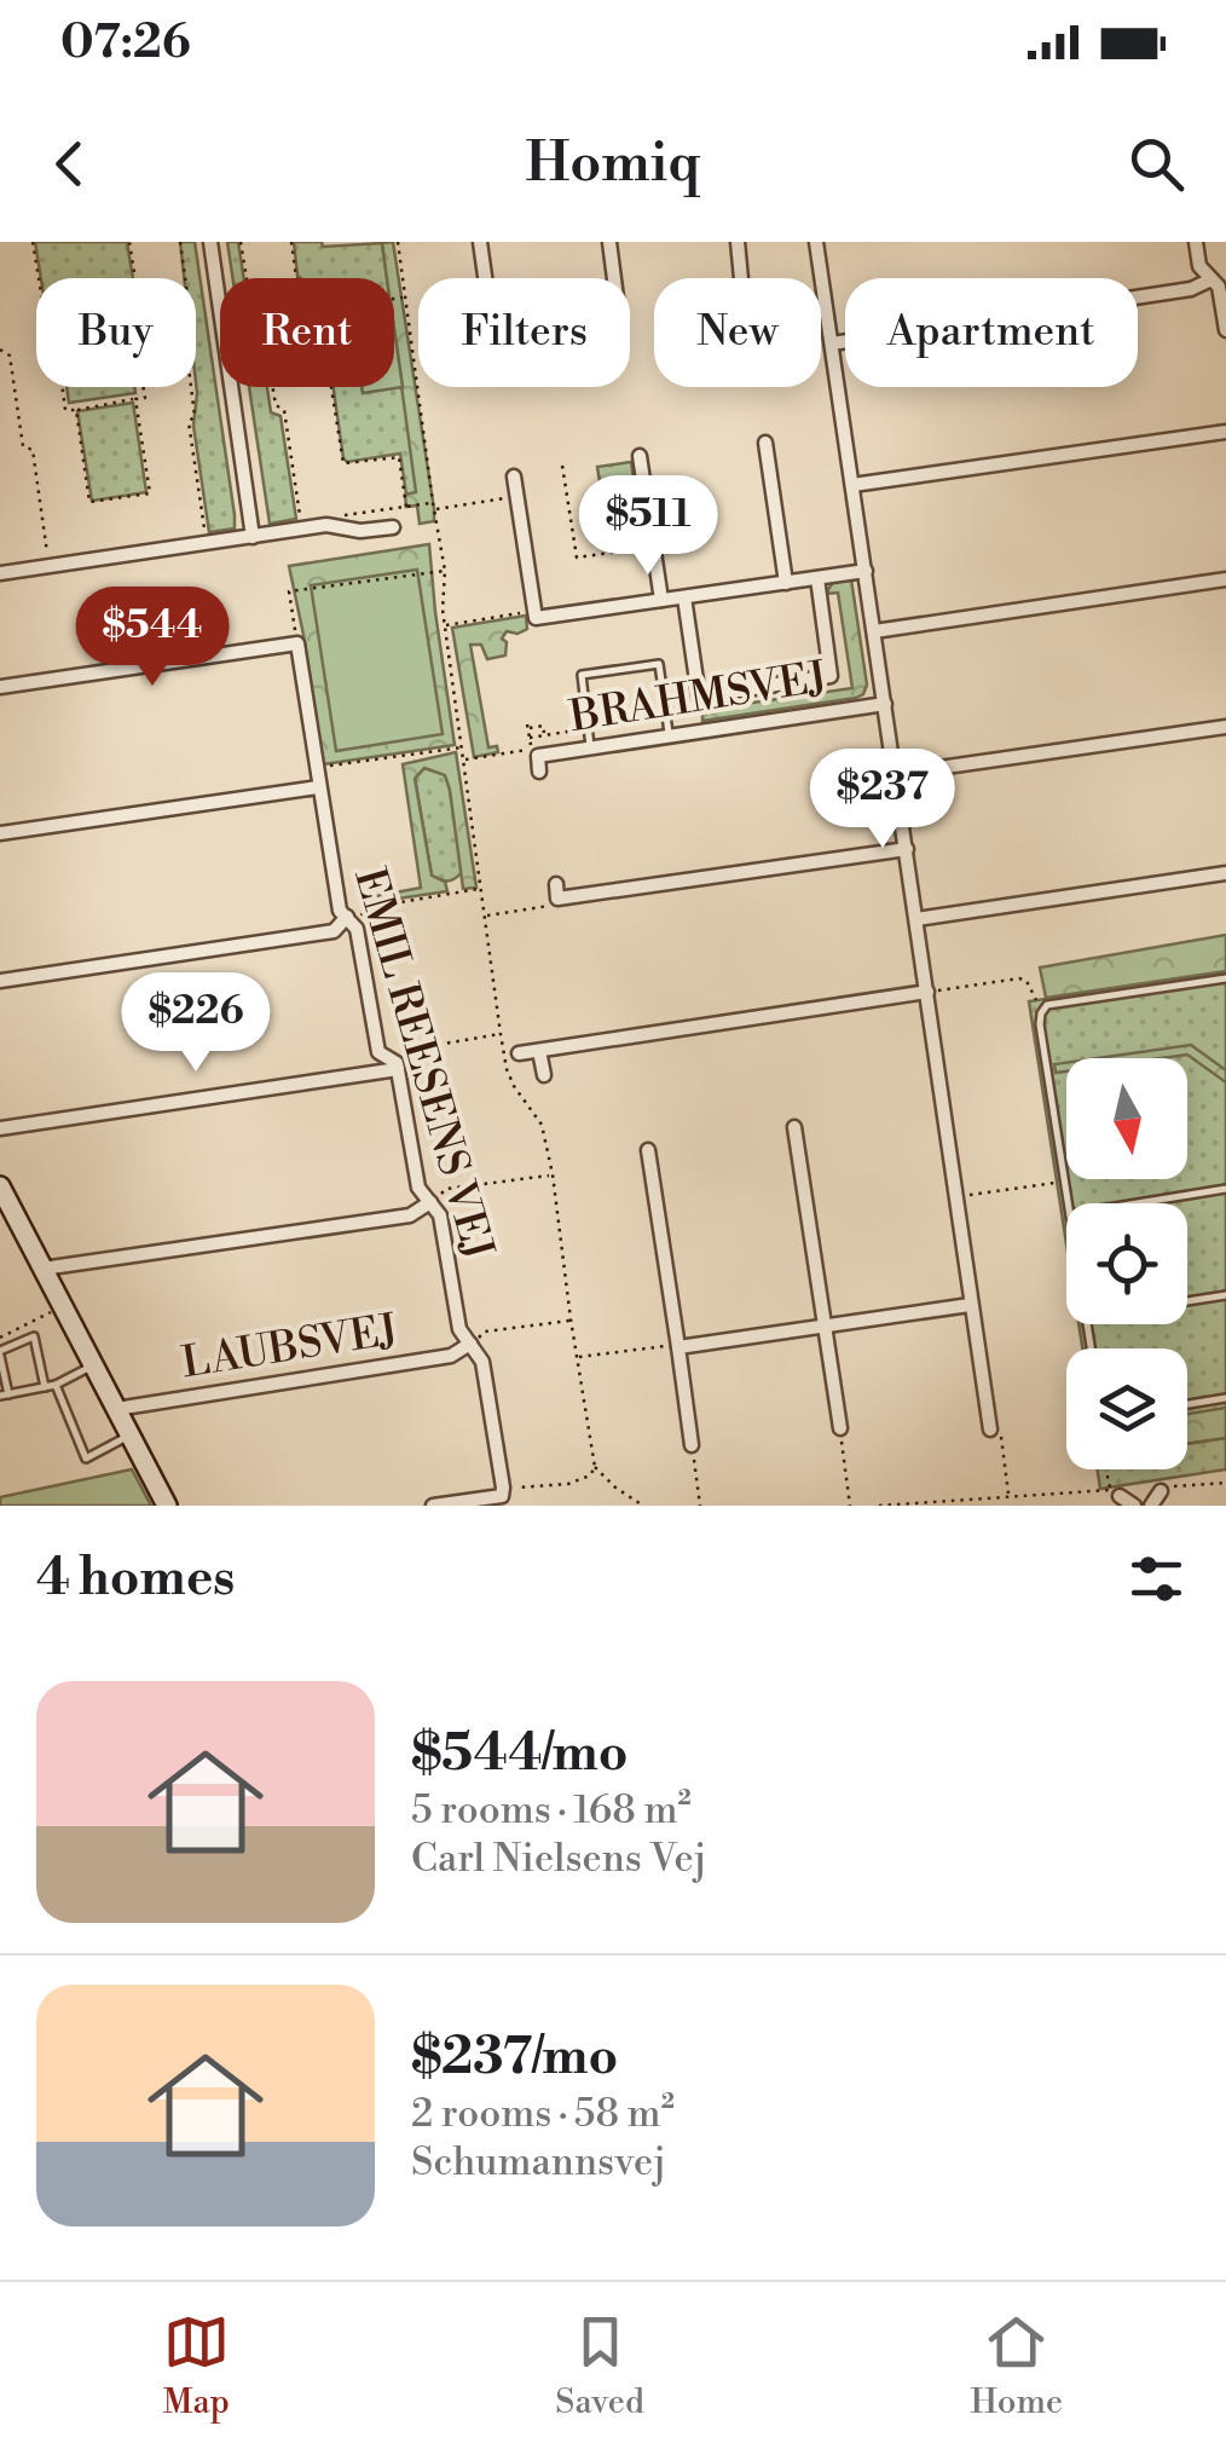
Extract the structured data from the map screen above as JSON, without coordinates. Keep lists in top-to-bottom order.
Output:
{
  "streets": {
    "street": ["BRAHMSVEJ", "EMIL REESENS VEJ", "LAUBSVEJ"]
  },
  "crossings": [
    ["EMIL REESENS VEJ", "LAUBSVEJ"]
  ],
  "north": "bottom",
  "page": {
    "status": "07:26",
    "header": "Homiq",
    "chip": [
      "Buy",
      "Rent",
      "Filters",
      "New",
      "Apartment"
    ],
    "price": [
      "$511",
      "$544",
      "$237",
      "$226"
    ],
    "heading": "4 homes",
    "list": [
      {
        "name": "$544/mo",
        "note": "5 rooms · 168 m² · Carl Nielsens Vej"
      },
      {
        "name": "$237/mo",
        "note": "2 rooms · 58 m² · Schumannsvej"
      }
    ],
    "tabs": ["Map", "Saved", "Home"]
  }
}
